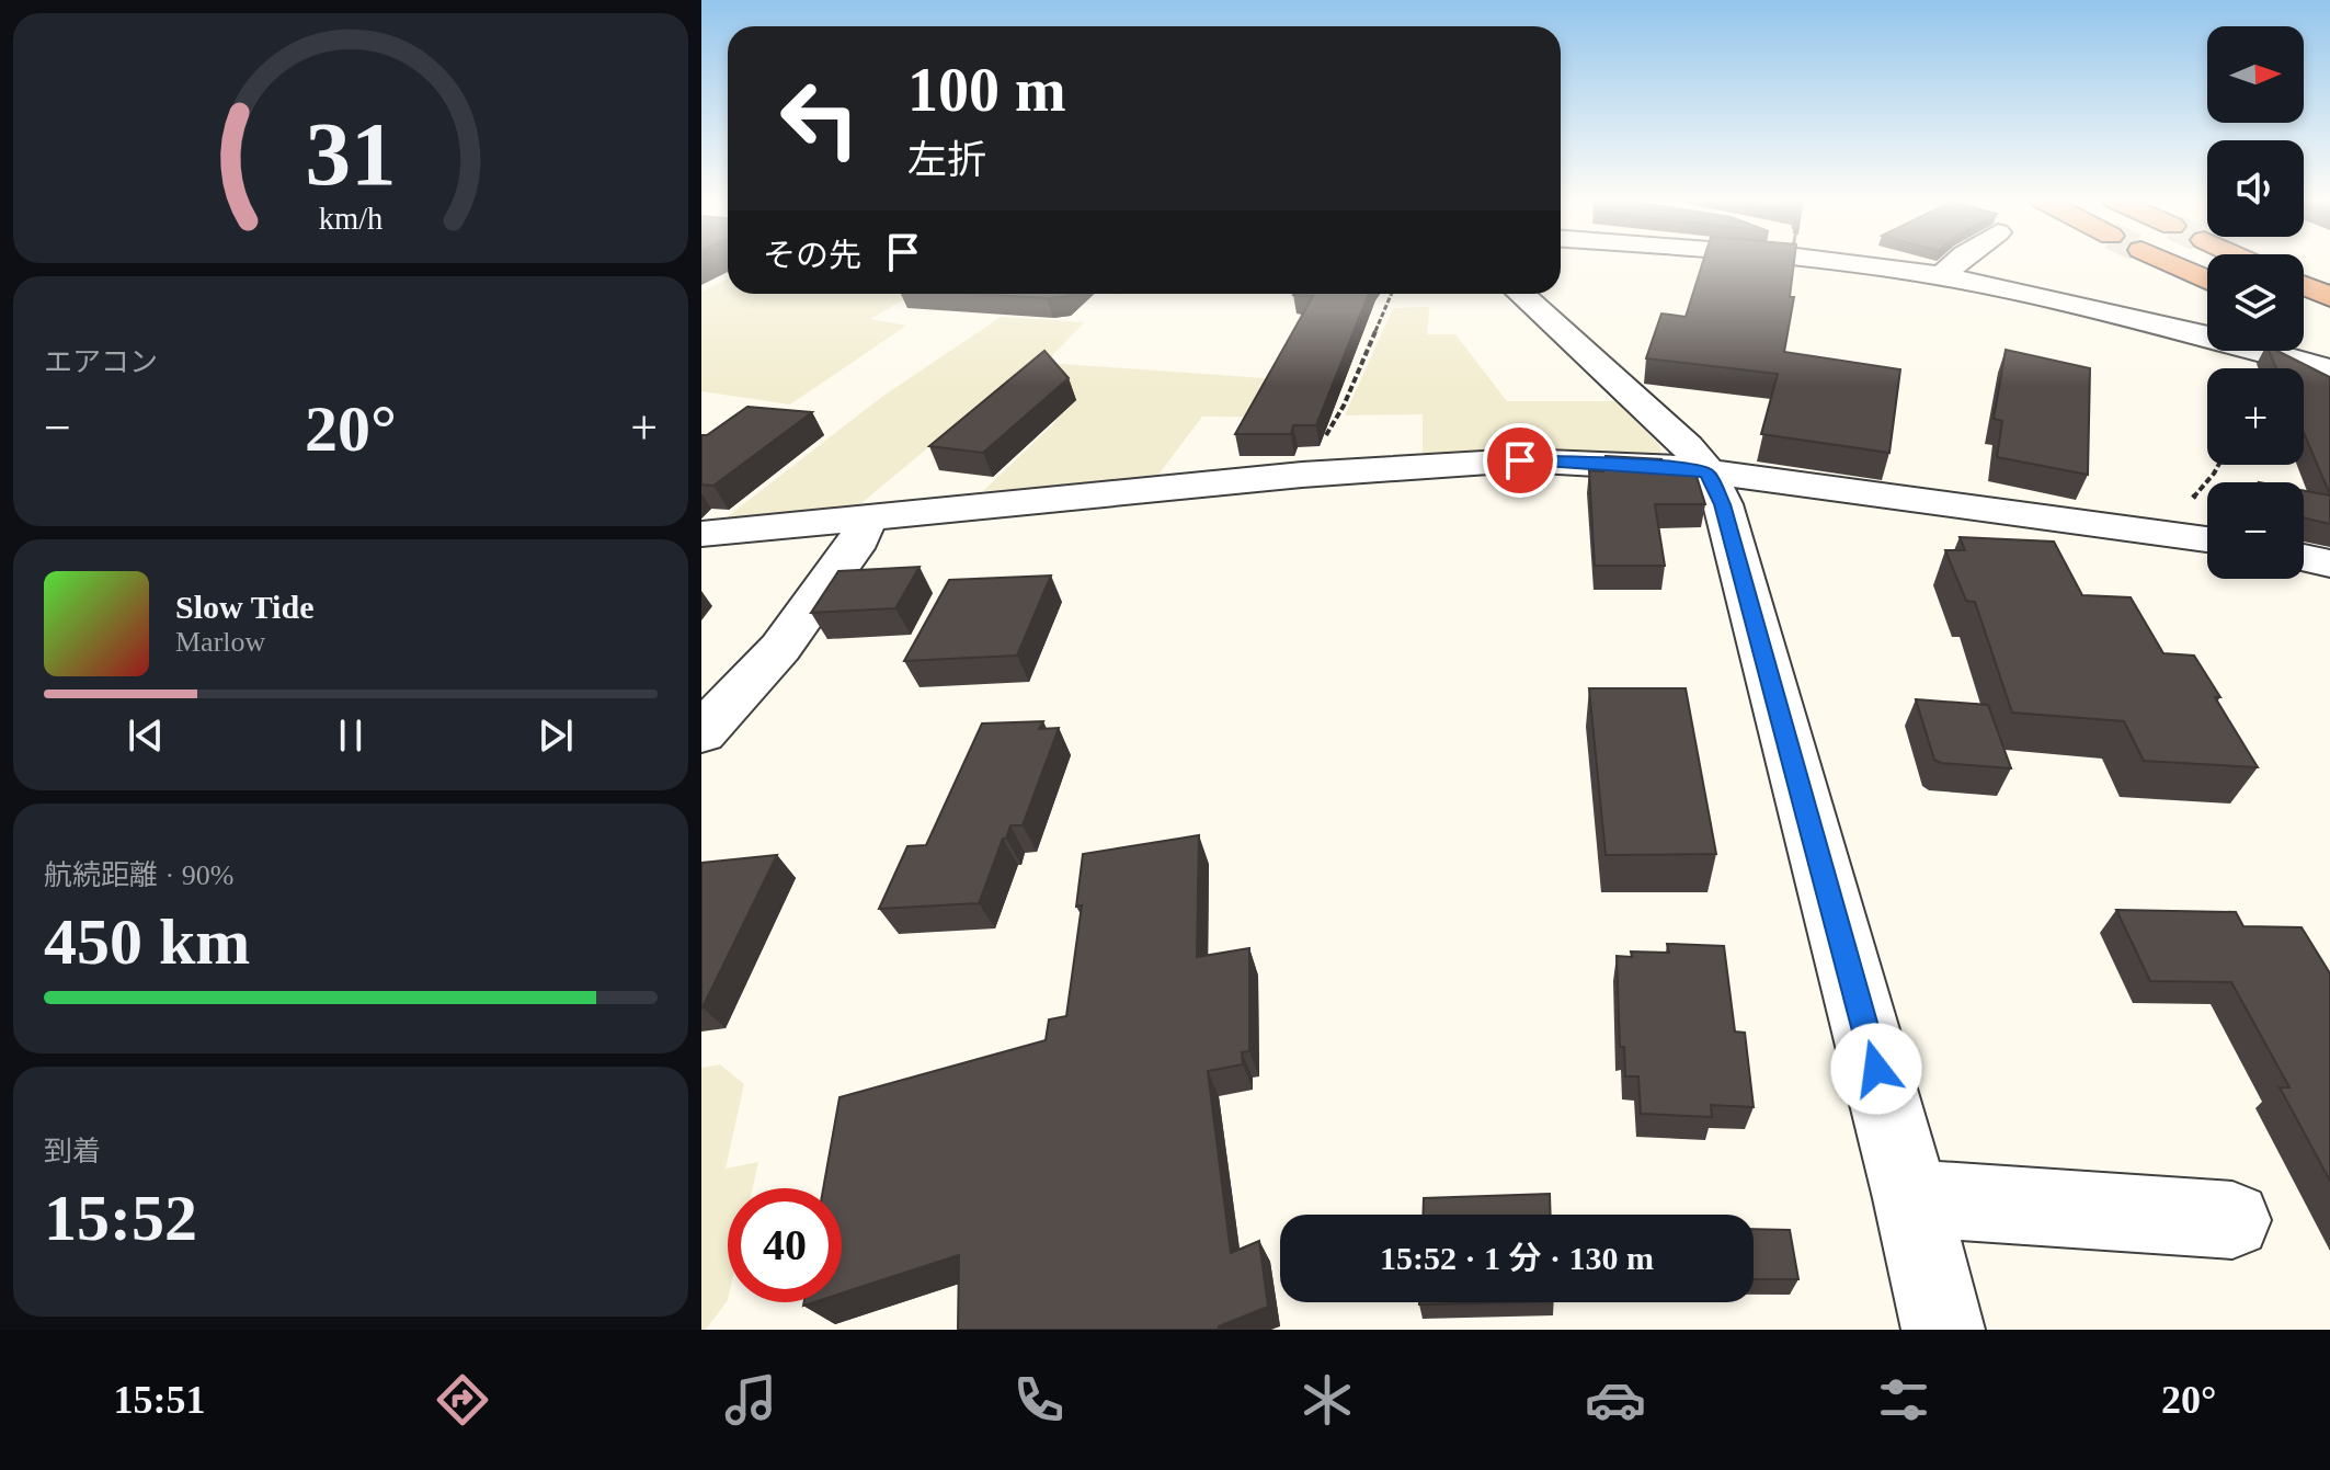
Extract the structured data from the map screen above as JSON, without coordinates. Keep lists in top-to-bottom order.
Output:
{
  "north": "right",
  "page": {
    "map_buttons": ["+", "−"],
    "turn": ["100 m", "左折"],
    "then": "その先",
    "tile": [
      "エアコン",
      ["航続距離 · 90%", "450 km"],
      ["到着", "15:52"]
    ],
    "heat": ["−", "20°", "+"],
    "song": ["Slow Tide", "Marlow"],
    "limit": "40",
    "trip": "15:52 · 1 分 · 130 m",
    "tabs": ["15:51", "20°"],
    "gauge": ["31", "km/h"]
  }
}
